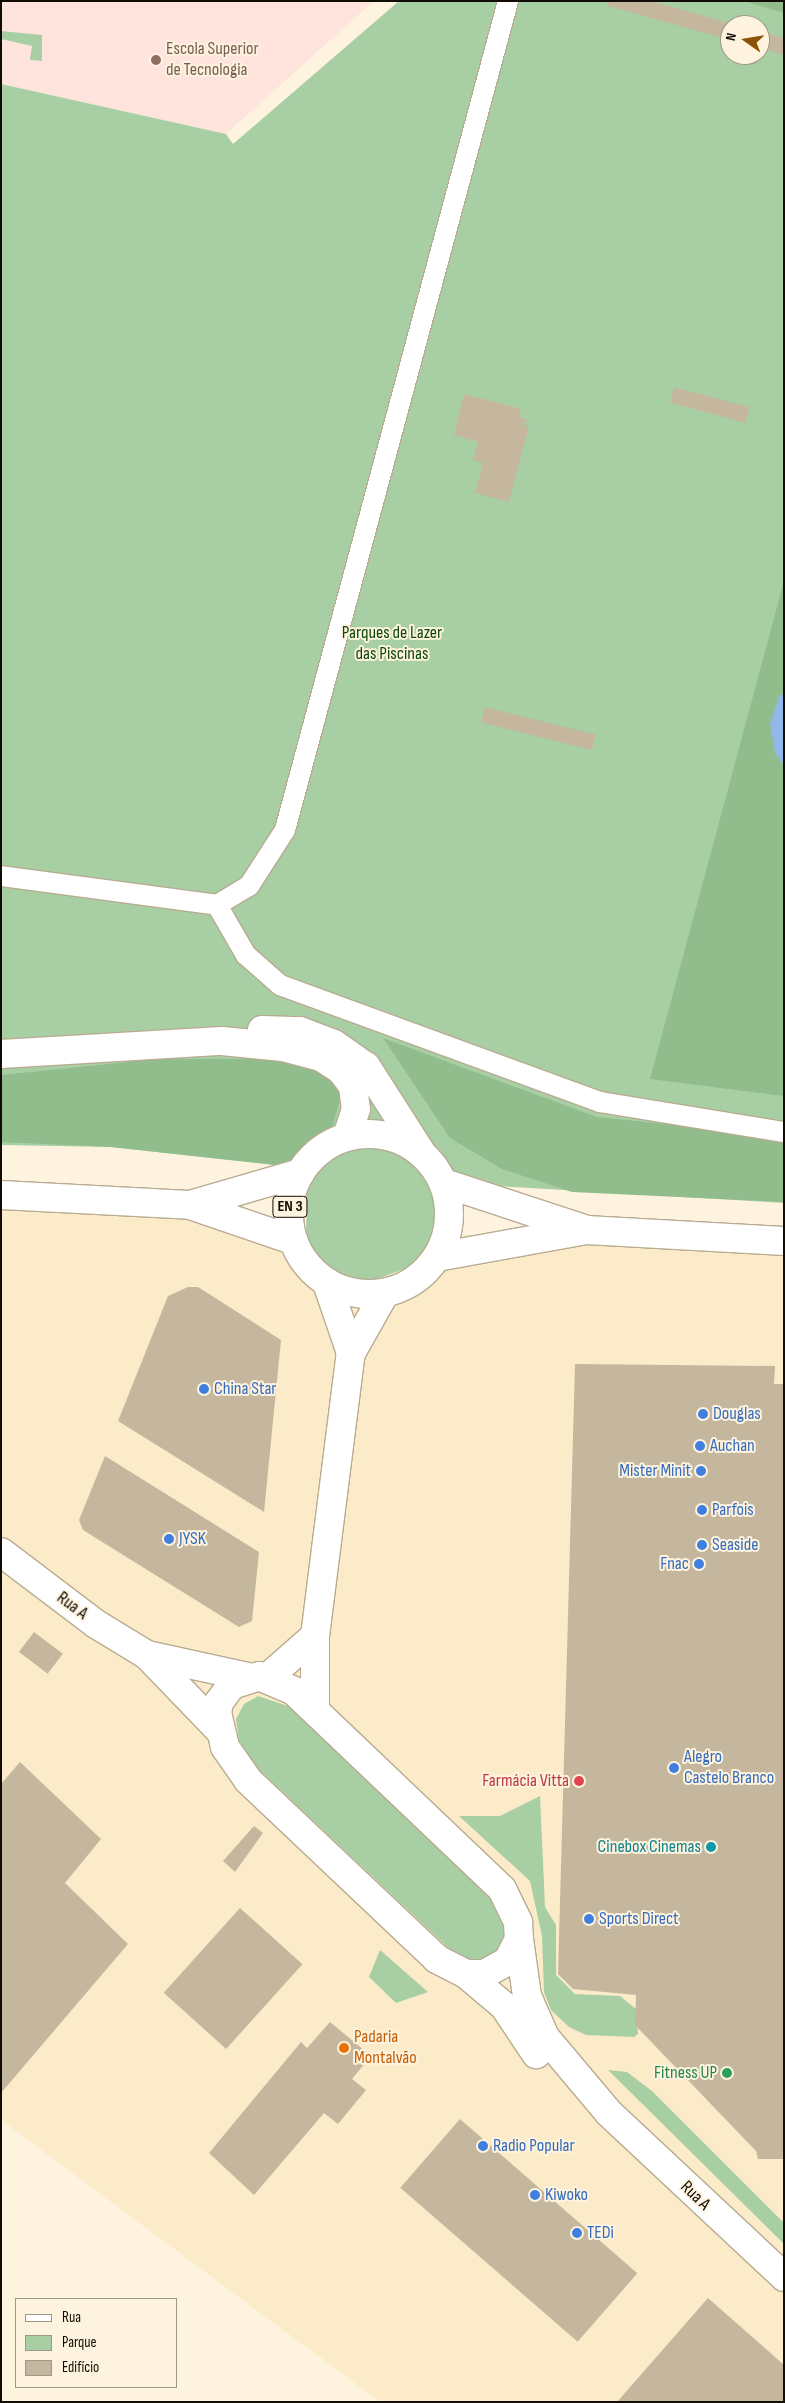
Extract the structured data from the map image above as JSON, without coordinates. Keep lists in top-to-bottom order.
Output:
{
  "streets": {
    "street": ["EN 3", "Rua A"]
  },
  "parks": ["Parques de Lazer das Piscinas"],
  "places": [
    "Escola Superior de Tecnologia",
    "China Star",
    "Douglas",
    "Auchan",
    "Mister Minit",
    "Parfois",
    "JYSK",
    "Seaside",
    "Fnac",
    "Alegro Castelo Branco",
    "Farmácia Vitta",
    "Cinebox Cinemas",
    "Sports Direct",
    "Padaria Montalvão",
    "Fitness UP",
    "Radio Popular",
    "Kiwoko",
    "TEDi"
  ],
  "legend": ["Rua", "Parque", "Edifício"],
  "north": "left"
}
